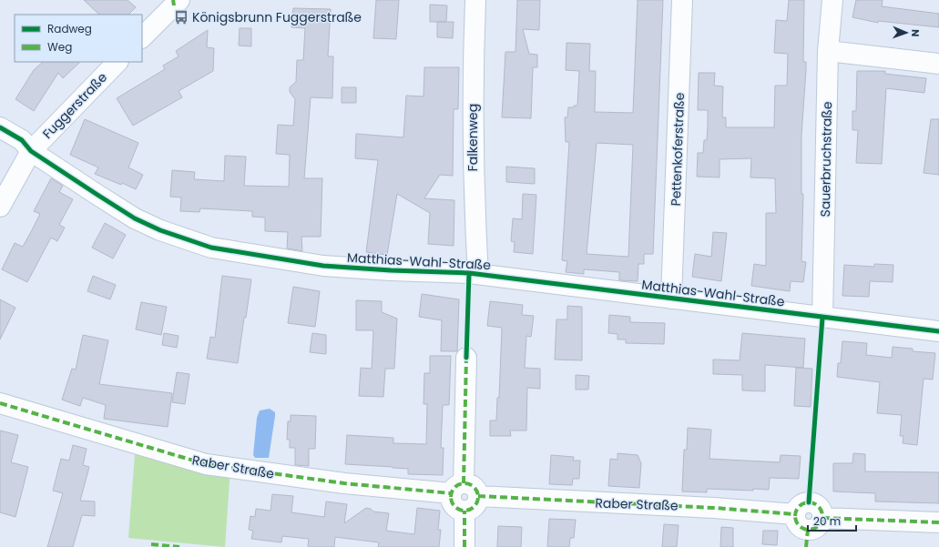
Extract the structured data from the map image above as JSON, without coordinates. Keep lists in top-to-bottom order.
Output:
{
  "streets": {
    "street": [
      "Fuggerstraße",
      "Falkenweg",
      "Pettenkoferstraße",
      "Sauerbruchstraße",
      "Matthias-Wahl-Straße",
      "Raber Straße"
    ]
  },
  "crossings": [
    ["Fuggerstraße", "Matthias-Wahl-Straße"],
    ["Falkenweg", "Matthias-Wahl-Straße"],
    ["Pettenkoferstraße", "Matthias-Wahl-Straße"],
    ["Sauerbruchstraße", "Matthias-Wahl-Straße"]
  ],
  "places": {
    "bus stop": ["Königsbrunn Fuggerstraße"]
  },
  "legend": ["Radweg", "Weg"],
  "scale_bar": "20 m",
  "north": "right"
}
